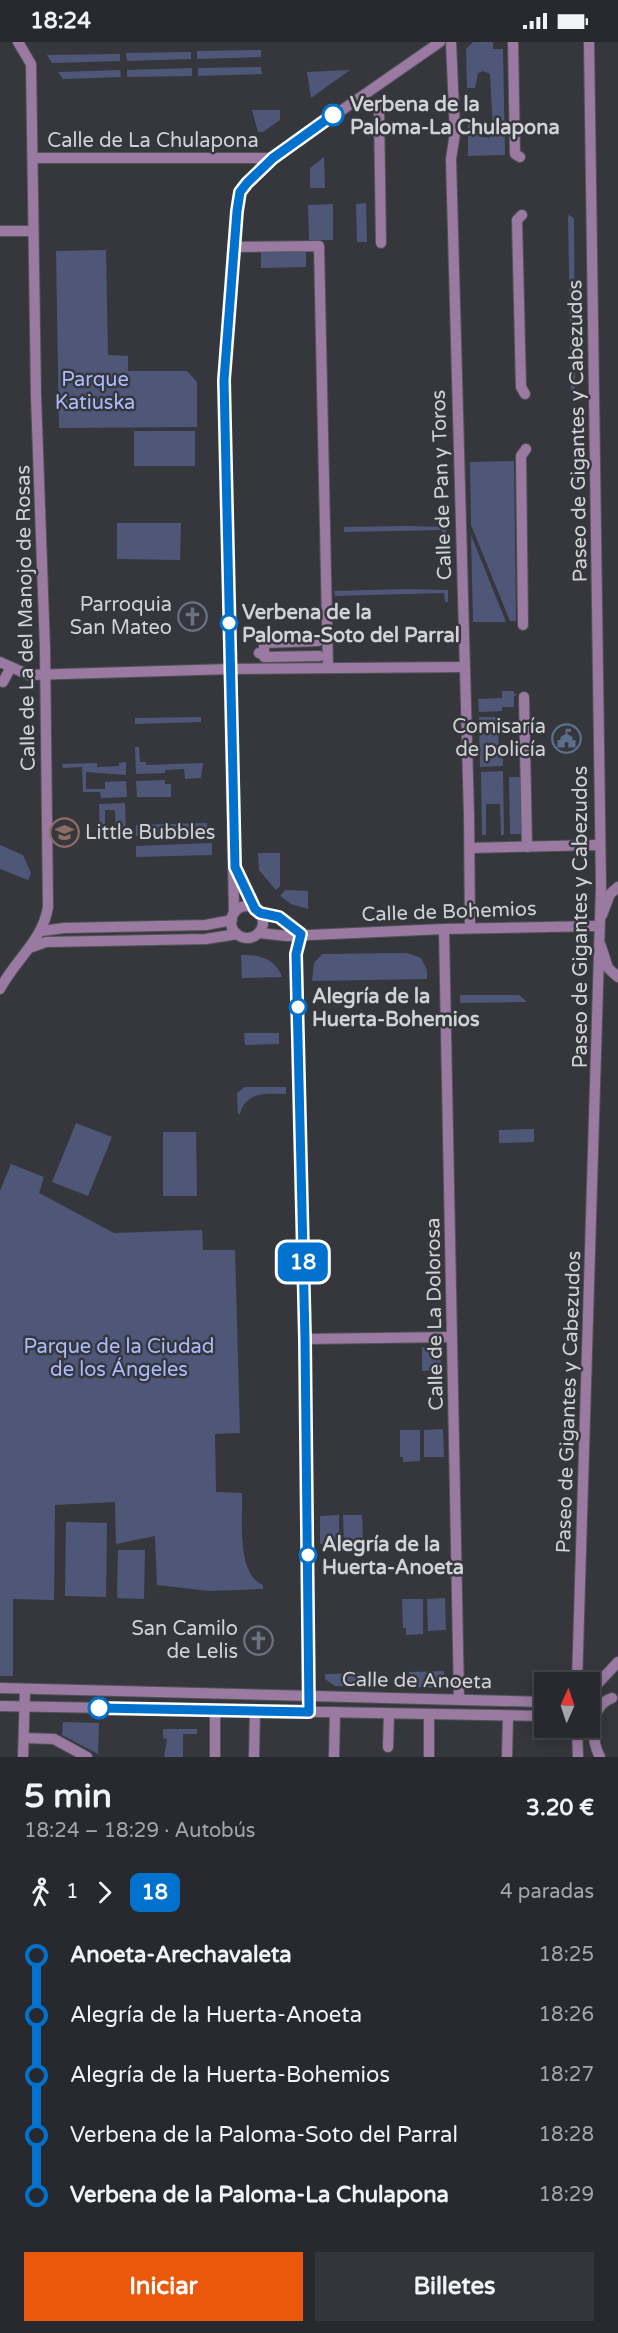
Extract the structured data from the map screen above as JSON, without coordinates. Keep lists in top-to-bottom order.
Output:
{
  "streets": {
    "street": [
      "Calle de La Chulapona",
      "Paseo de Gigantes y Cabezudos",
      "Calle de Pan y Toros",
      "Calle de La del Manojo de Rosas",
      "Calle de Bohemios",
      "Calle de La Dolorosa",
      "Calle de Anoeta"
    ]
  },
  "crossings": [
    ["Calle de La Chulapona", "Calle de La del Manojo de Rosas"],
    ["Paseo de Gigantes y Cabezudos", "Calle de Bohemios"],
    ["Calle de Pan y Toros", "Calle de Bohemios"],
    ["Calle de Bohemios", "Calle de La Dolorosa"],
    ["Calle de La Dolorosa", "Calle de Anoeta"]
  ],
  "parks": ["Parque Katiuska", "Parque de la Ciudad de los Ángeles"],
  "places": {
    "other": [
      "Verbena de la Paloma-La Chulapona",
      "Verbena de la Paloma-Soto del Parral",
      "Alegría de la Huerta-Bohemios",
      "Alegría de la Huerta-Anoeta"
    ],
    "church": ["Parroquia San Mateo", "San Camilo de Lelis"],
    "public building": ["Comisaría de policía"],
    "school or university": ["Little Bubbles"]
  },
  "lines": ["bus line 18"],
  "north": "top",
  "page": {
    "status": "18:24",
    "on_map": "18",
    "heading": ["5 min", "18:24 – 18:29 · Autobús", "3.20 €"],
    "legs": ["1", "18", "4 paradas"],
    "list": [
      {
        "name": "Anoeta-Arechavaleta",
        "value": "18:25"
      },
      {
        "name": "Alegría de la Huerta-Anoeta",
        "value": "18:26"
      },
      {
        "name": "Alegría de la Huerta-Bohemios",
        "value": "18:27"
      },
      {
        "name": "Verbena de la Paloma-Soto del Parral",
        "value": "18:28"
      },
      {
        "name": "Verbena de la Paloma-La Chulapona",
        "value": "18:29"
      }
    ],
    "buttons": ["Iniciar", "Billetes"]
  }
}
